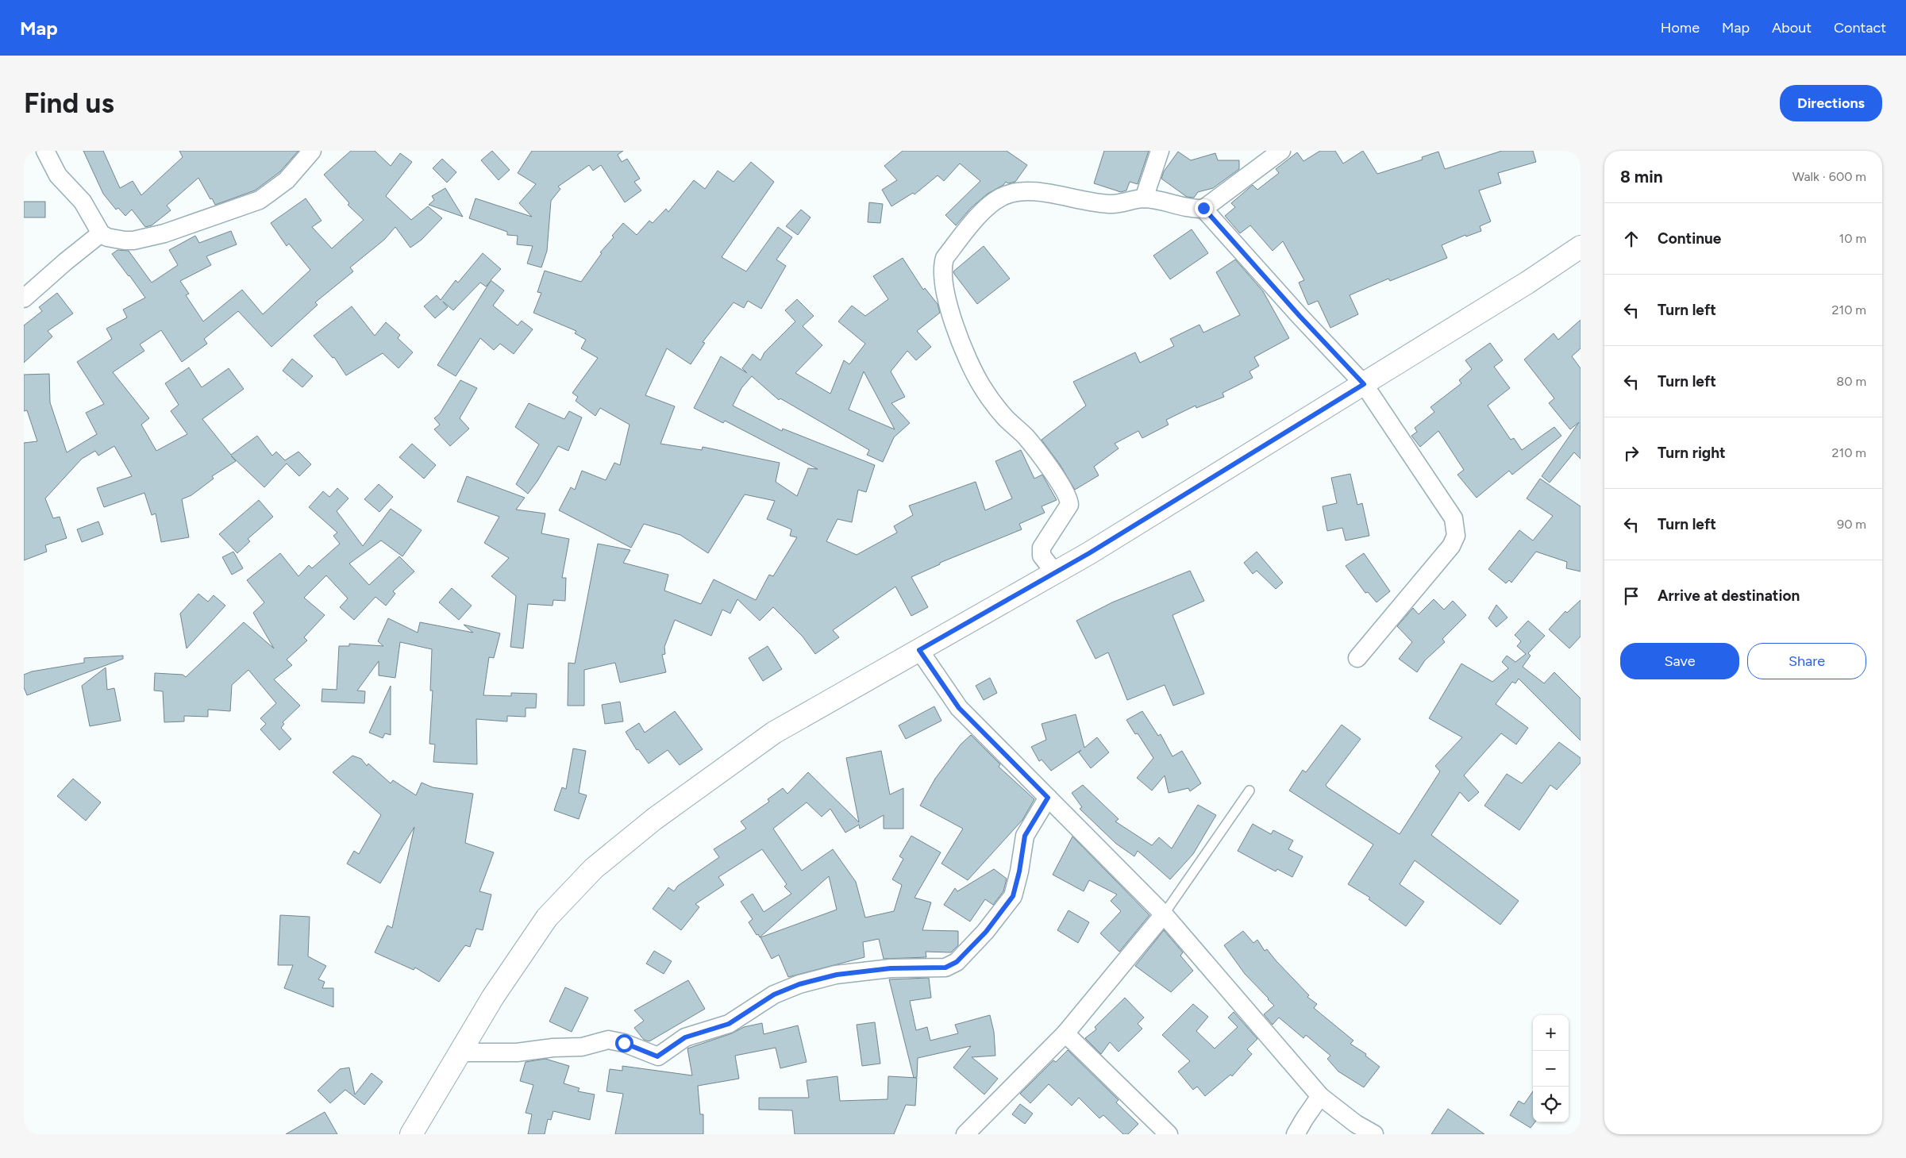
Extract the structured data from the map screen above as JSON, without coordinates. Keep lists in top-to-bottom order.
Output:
{
  "page": {
    "header": "Map",
    "nav": [
      "Home",
      "Map",
      "About",
      "Contact"
    ],
    "buttons": [
      "Directions",
      ["Save", "Share"]
    ],
    "title": "Find us",
    "heading": ["8 min", "Walk · 600 m"],
    "list": [
      ["Continue", "10 m"],
      ["Turn left", "210 m"],
      ["Turn left", "80 m"],
      ["Turn right", "210 m"],
      ["Turn left", "90 m"],
      "Arrive at destination"
    ],
    "map_buttons": ["+", "−"]
  }
}
